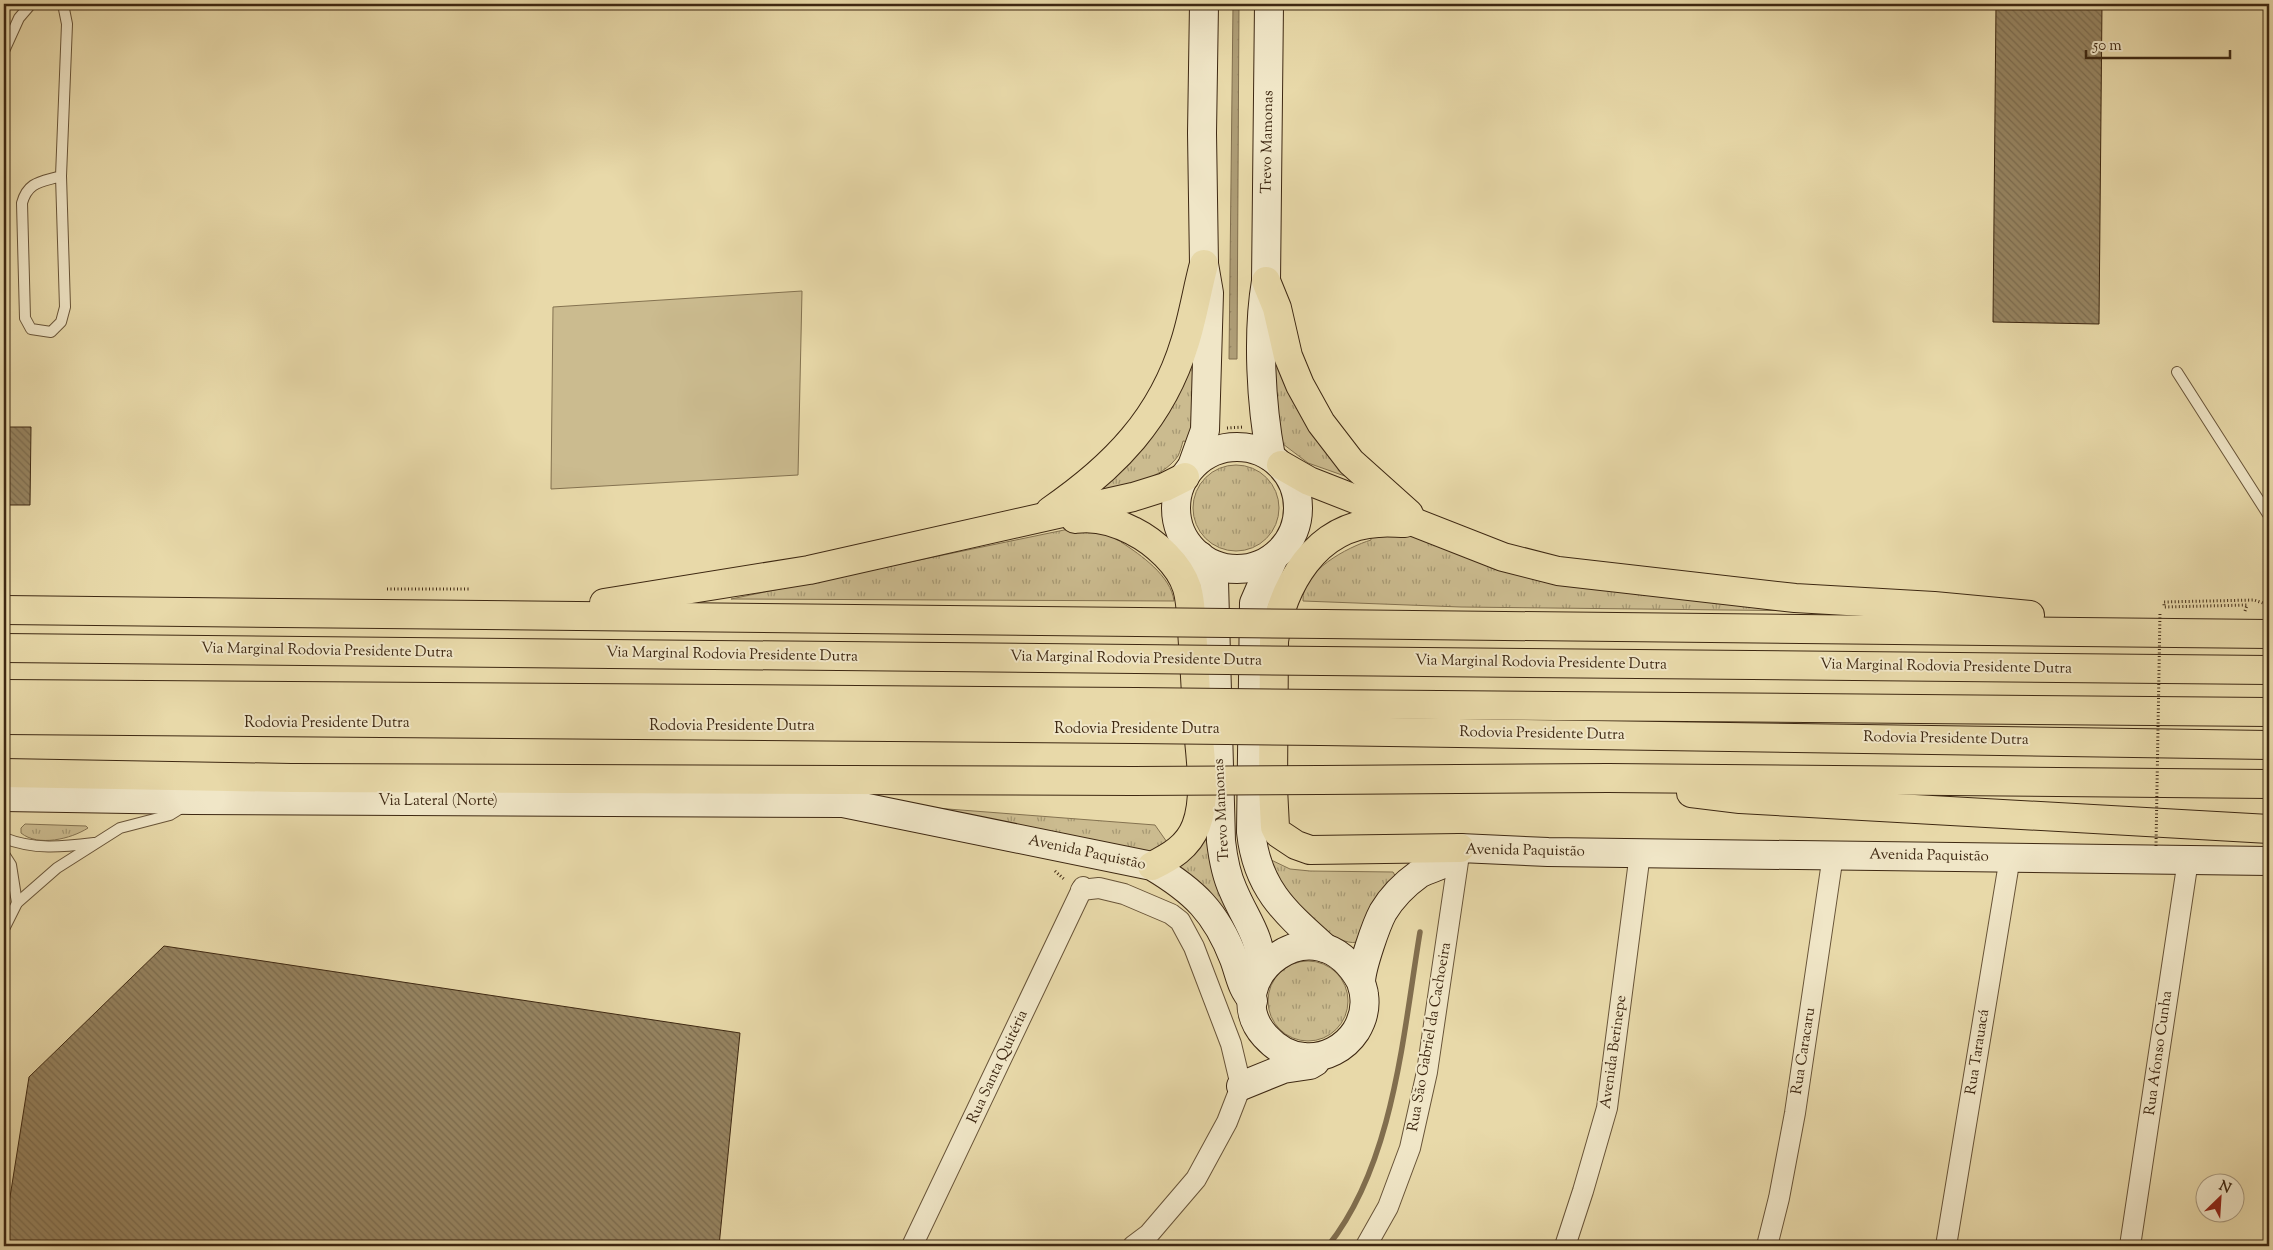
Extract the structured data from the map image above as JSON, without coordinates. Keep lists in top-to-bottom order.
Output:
{
  "streets": {
    "highway": ["Via Marginal Rodovia Presidente Dutra", "Rodovia Presidente Dutra"],
    "main road": ["Trevo Mamonas", "Via Lateral (Norte)", "Avenida Paquistão"],
    "street": [
      "Rua São Gabriel da Cachoeira",
      "Rua Caracaru",
      "Avenida Berinepe",
      "Rua Tarauacá",
      "Rua Afonso Cunha",
      "Rua Santa Quitéria"
    ]
  },
  "crossings": [
    ["Trevo Mamonas", "Avenida Paquistão"],
    ["Via Lateral (Norte)", "Avenida Paquistão"],
    ["Avenida Paquistão", "Rua São Gabriel da Cachoeira"],
    ["Avenida Paquistão", "Rua Caracaru"],
    ["Avenida Paquistão", "Avenida Berinepe"],
    ["Avenida Paquistão", "Rua Tarauacá"],
    ["Avenida Paquistão", "Rua Afonso Cunha"]
  ],
  "scale_bar": "50 m",
  "north": "top right"
}
